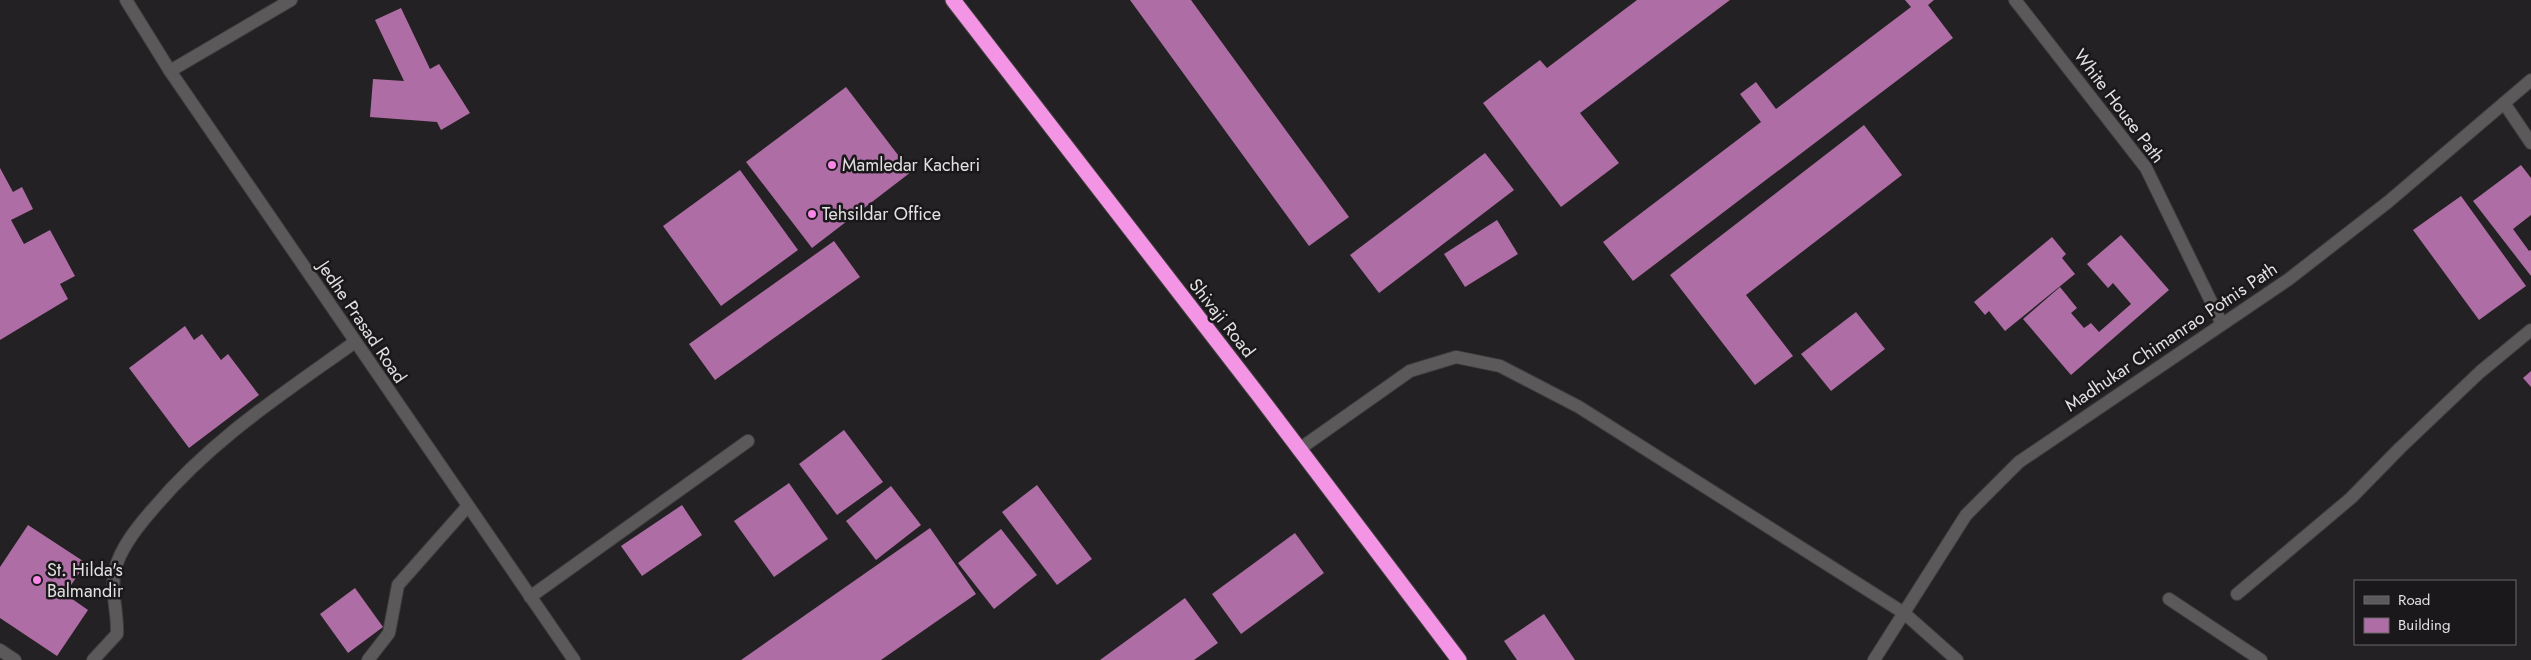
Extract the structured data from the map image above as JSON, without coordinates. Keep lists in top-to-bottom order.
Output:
{
  "streets": {
    "highway": ["Shivaji Road"],
    "street": ["White House Path", "Jedhe Prasad Road", "Madhukar Chimanrao Potnis Path"]
  },
  "crossings": [
    ["White House Path", "Madhukar Chimanrao Potnis Path"]
  ],
  "places": ["Mamledar Kacheri", "Tehsildar Office", "St. Hilda's Balmandir"],
  "legend": ["Road", "Building"]
}
